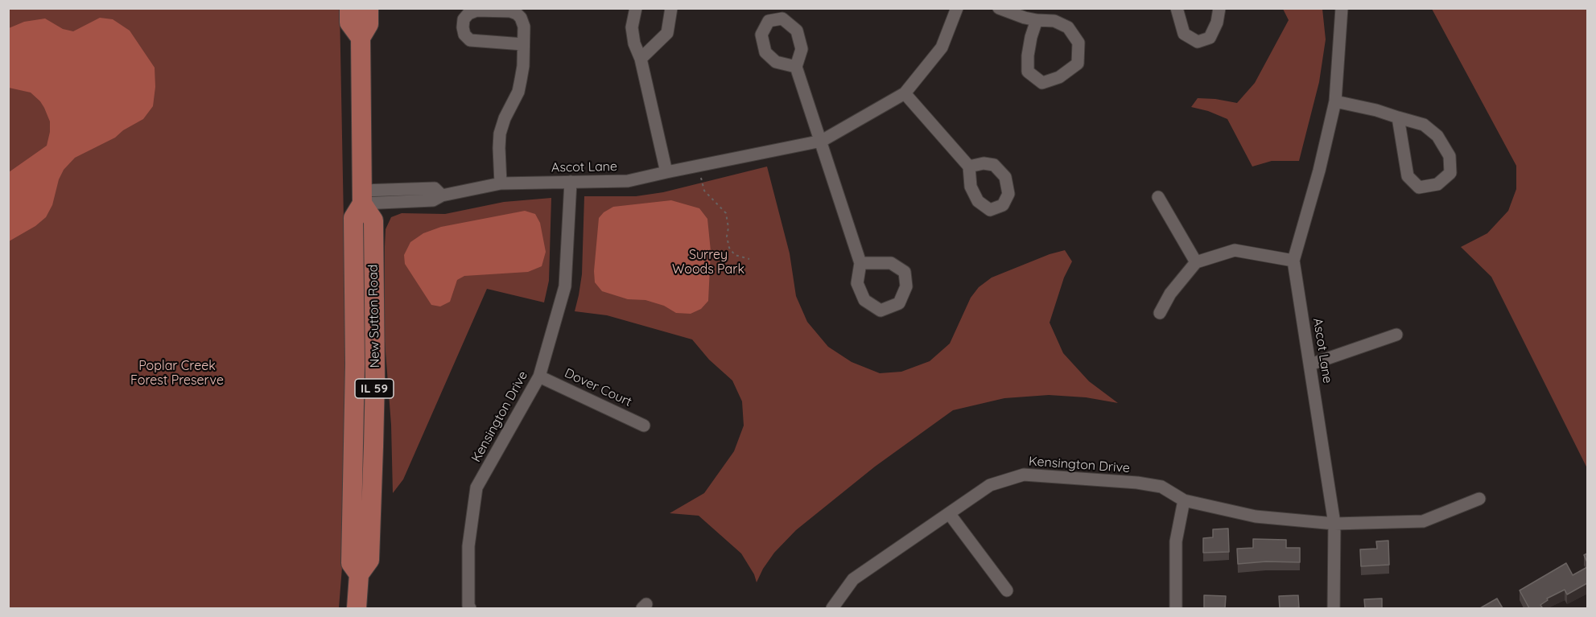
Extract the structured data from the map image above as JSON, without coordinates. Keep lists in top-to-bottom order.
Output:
{
  "streets": {
    "main road": ["New Sutton Road", "IL 59"],
    "street": ["Ascot Lane", "Dover Court", "Kensington Drive"]
  },
  "crossings": [
    ["Ascot Lane", "New Sutton Road"],
    ["Ascot Lane", "Kensington Drive"],
    ["Dover Court", "Kensington Drive"]
  ],
  "parks": ["Surrey Woods Park", "Poplar Creek Forest Preserve"]
}
